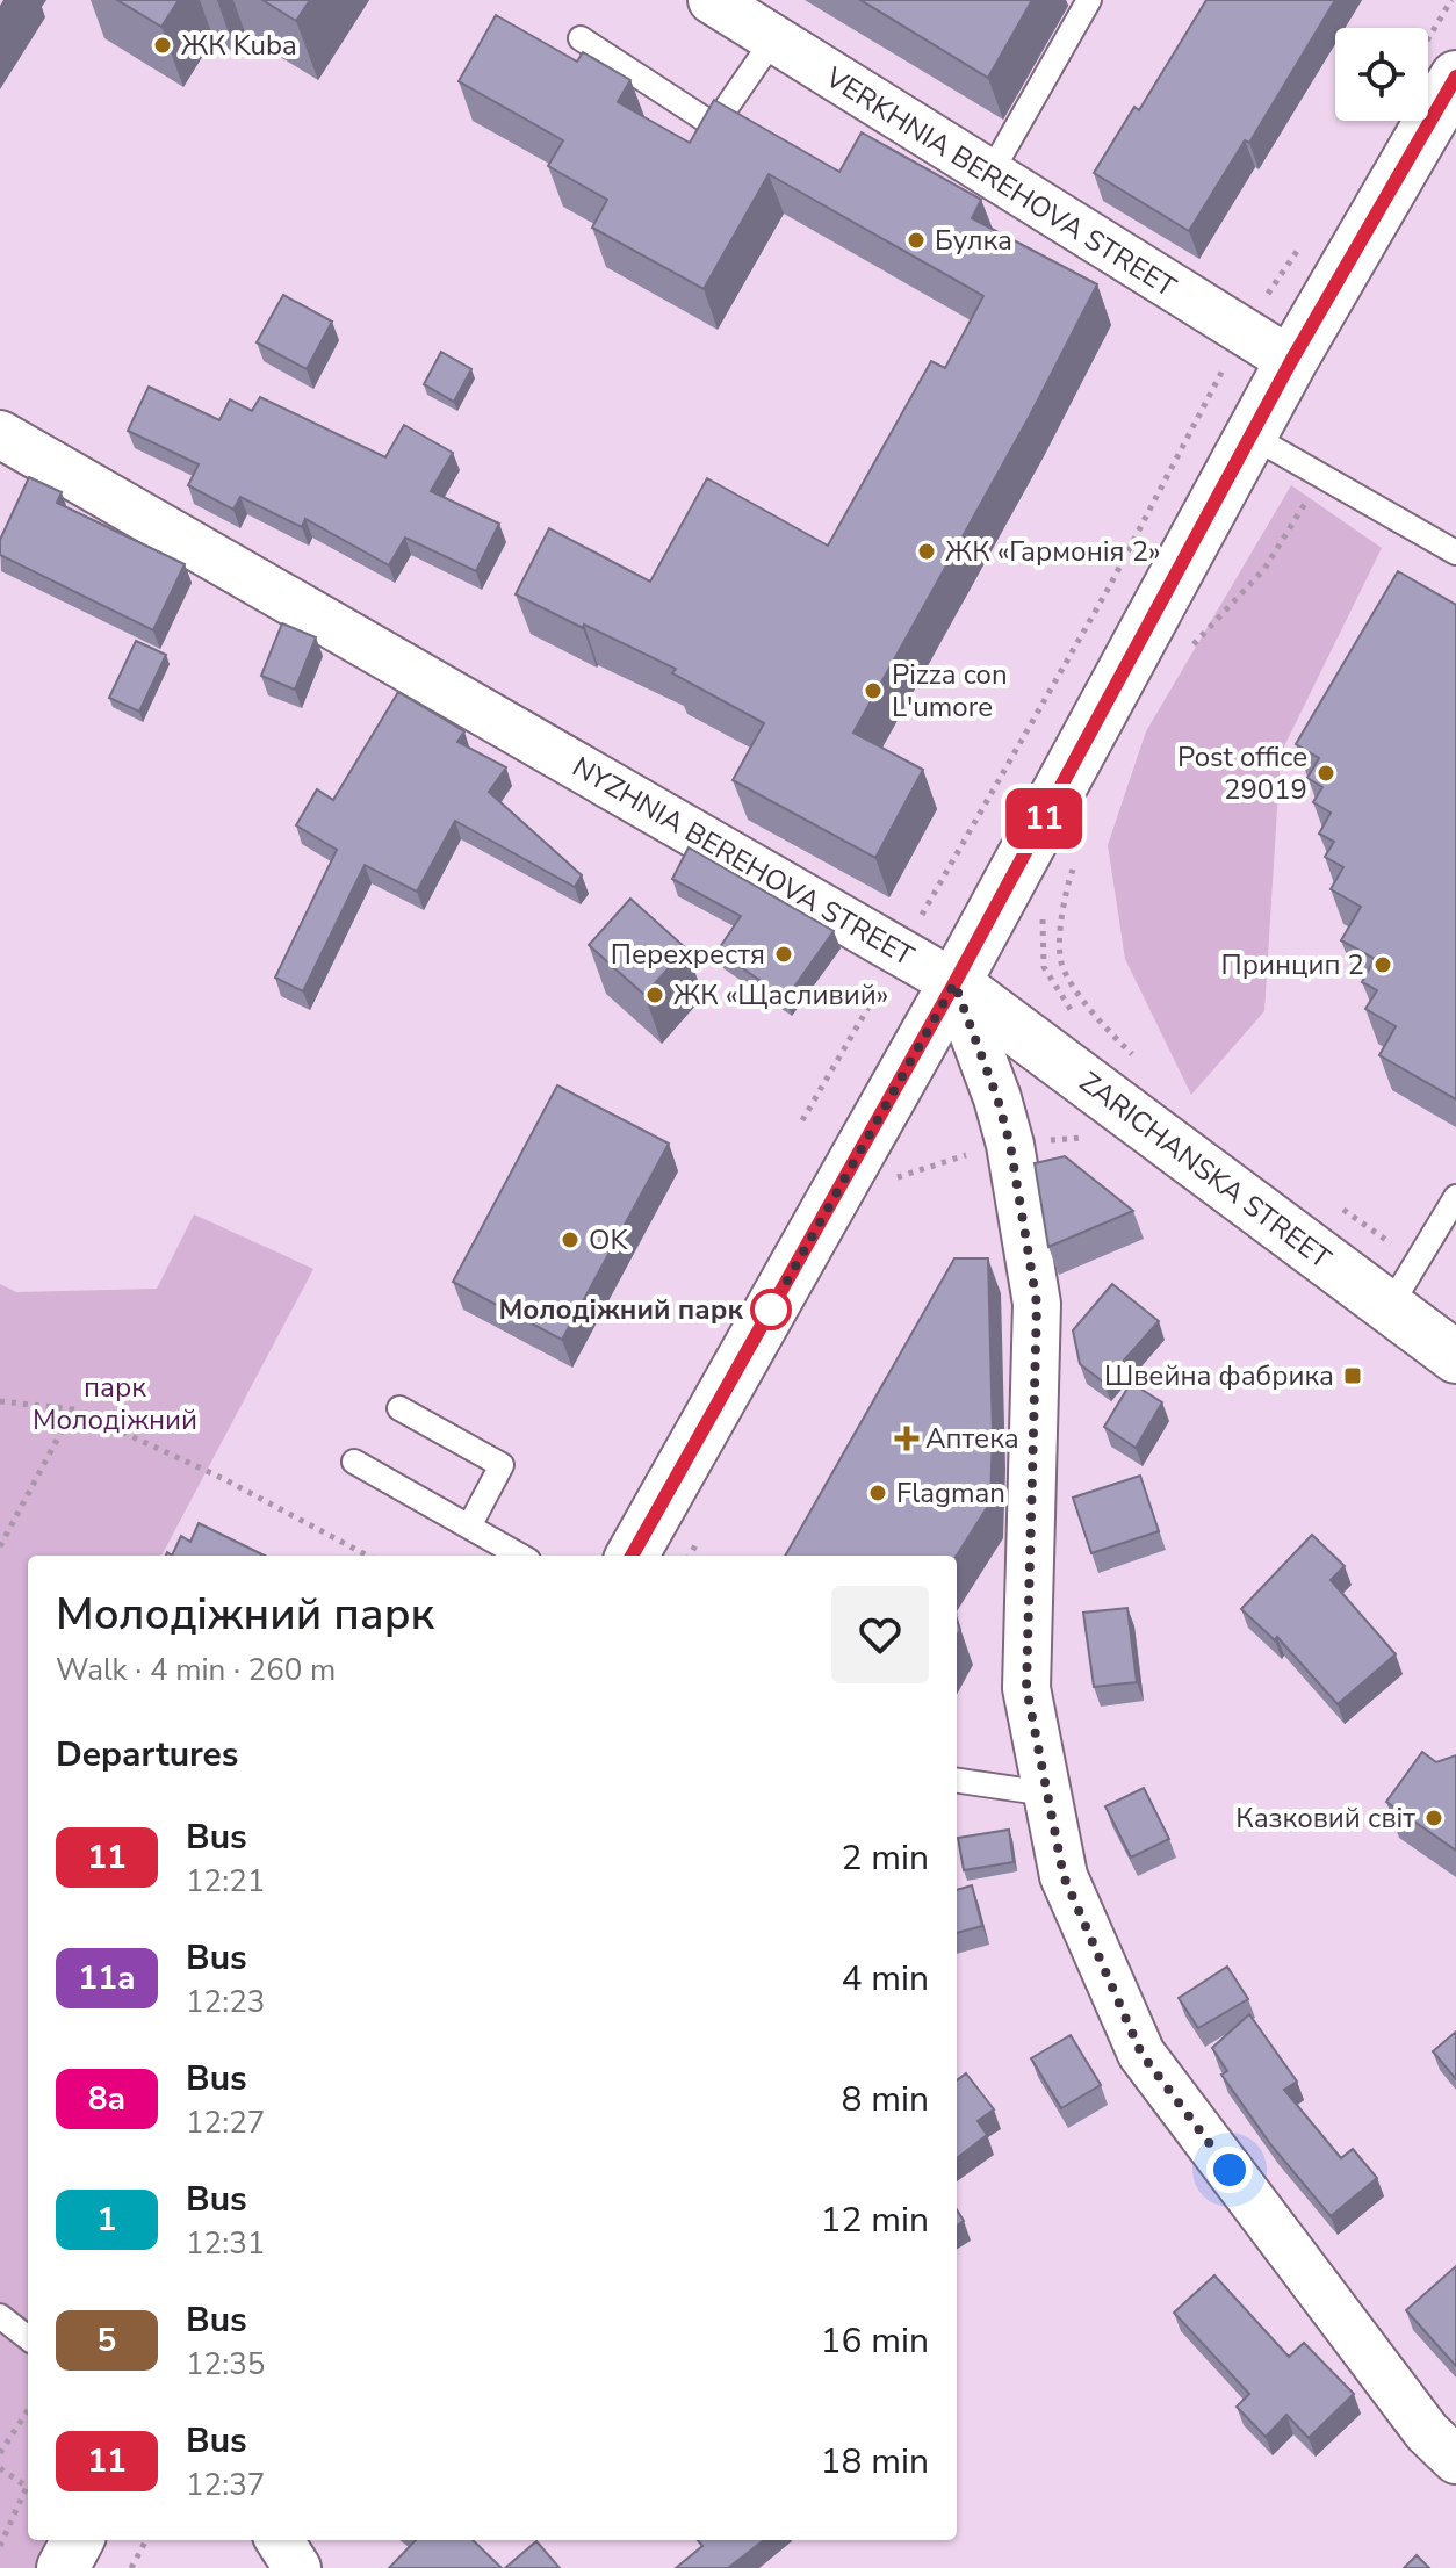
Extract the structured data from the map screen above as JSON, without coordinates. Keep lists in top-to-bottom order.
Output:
{
  "streets": {
    "main road": ["ZARICHANSKA STREET"],
    "street": ["VERKHNIA BEREHOVA STREET", "NYZHNIA BEREHOVA STREET"]
  },
  "crossings": [
    ["NYZHNIA BEREHOVA STREET", "ZARICHANSKA STREET"]
  ],
  "parks": ["парк Молодіжний"],
  "places": {
    "other": [
      "ЖК Kuba",
      "Булка",
      "ЖК «Гармонія 2»",
      "Pizza con L'umore",
      "Post office 29019",
      "Перехрестя",
      "Принцип 2",
      "ЖК «Щасливий»",
      "OK",
      "Молодіжний парк",
      "Flagman",
      "Казковий світ"
    ],
    "transit": ["Швейна фабрика"],
    "health": ["Аптека"]
  },
  "lines": ["bus line 11"],
  "page": {
    "on_map": "11",
    "heading": [
      ["Молодіжний парк", "Walk · 4 min · 260 m"],
      "Departures"
    ],
    "list": [
      {
        "mark": "11",
        "name": "Bus",
        "note": "12:21",
        "value": "2 min"
      },
      {
        "mark": "11а",
        "name": "Bus",
        "note": "12:23",
        "value": "4 min"
      },
      {
        "mark": "8а",
        "name": "Bus",
        "note": "12:27",
        "value": "8 min"
      },
      {
        "mark": "1",
        "name": "Bus",
        "note": "12:31",
        "value": "12 min"
      },
      {
        "mark": "5",
        "name": "Bus",
        "note": "12:35",
        "value": "16 min"
      },
      {
        "mark": "11",
        "name": "Bus",
        "note": "12:37",
        "value": "18 min"
      }
    ]
  }
}
